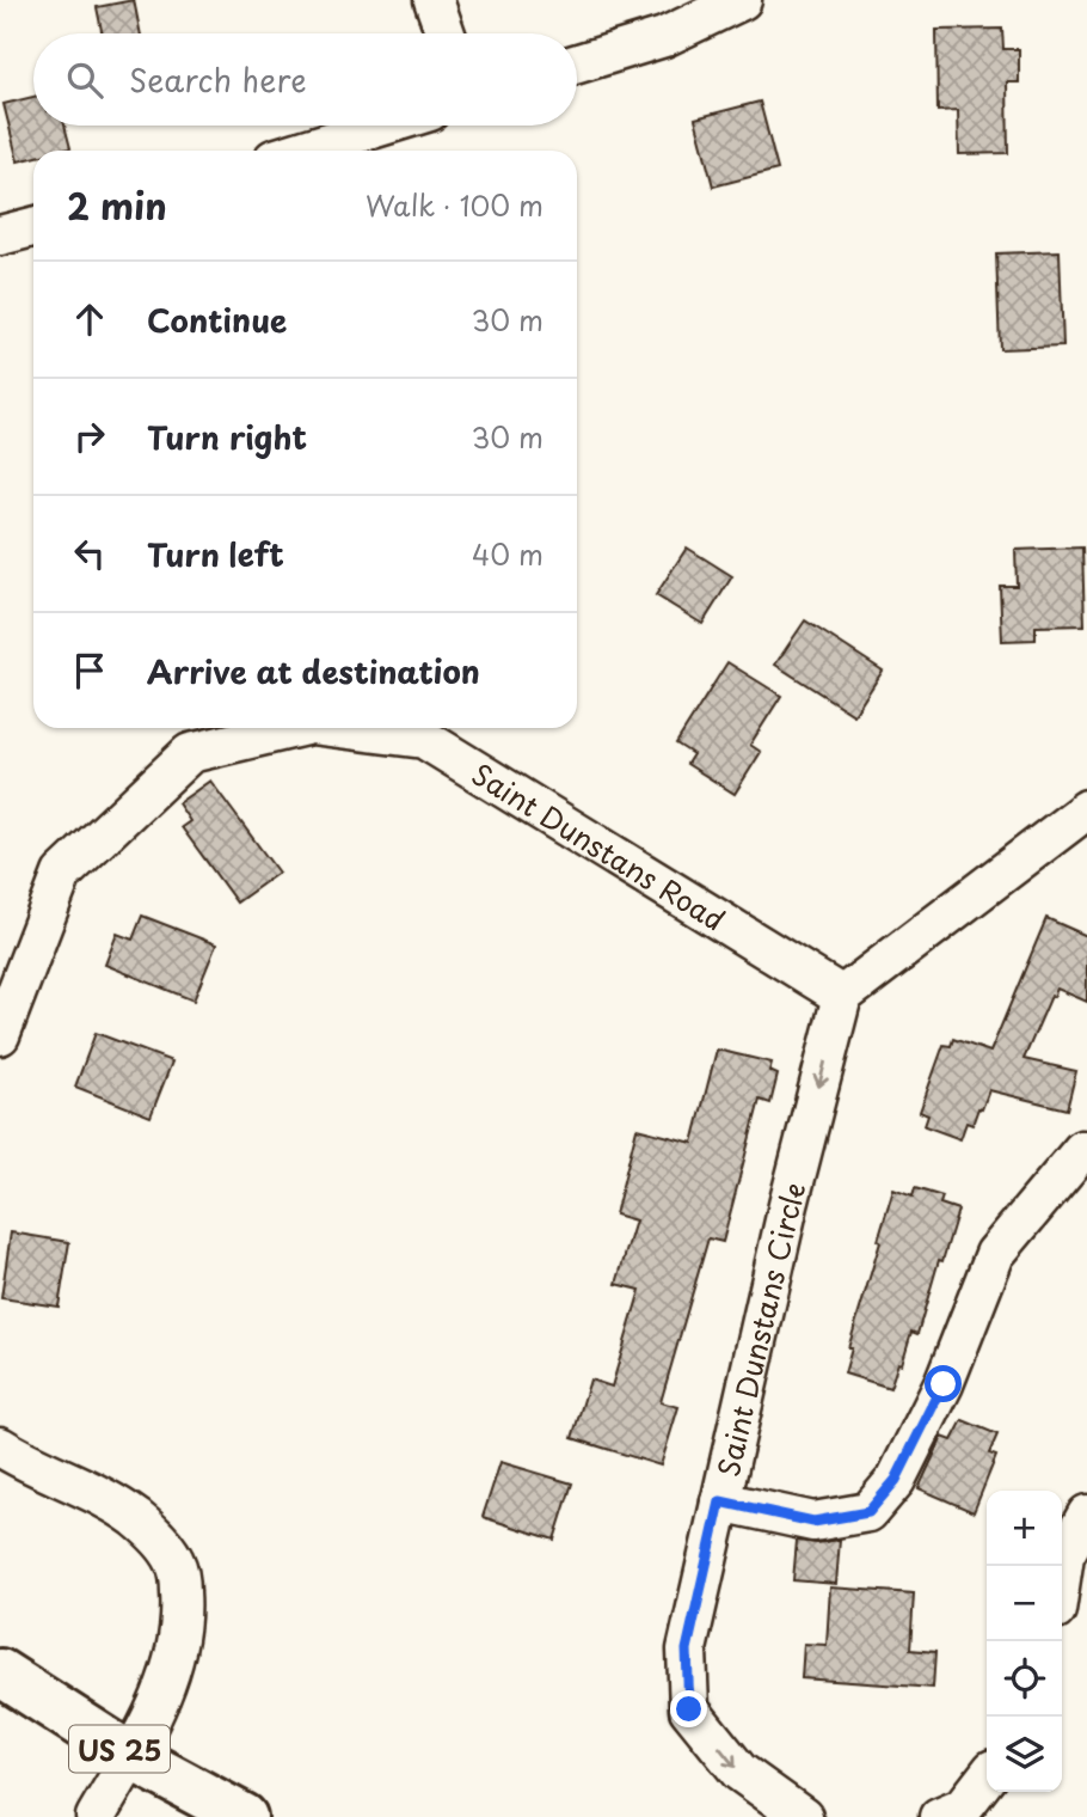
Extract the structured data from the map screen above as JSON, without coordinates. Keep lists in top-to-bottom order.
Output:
{
  "streets": {
    "main road": ["US 25"],
    "street": ["Saint Dunstans Road", "Saint Dunstans Circle"]
  },
  "crossings": [
    ["Saint Dunstans Road", "Saint Dunstans Circle"]
  ],
  "one_way": ["Saint Dunstans Circle"],
  "page": {
    "search": "Search here",
    "heading": ["2 min", "Walk · 100 m"],
    "list": [
      ["Continue", "30 m"],
      ["Turn right", "30 m"],
      ["Turn left", "40 m"],
      "Arrive at destination"
    ],
    "map_buttons": ["+", "−"]
  }
}
